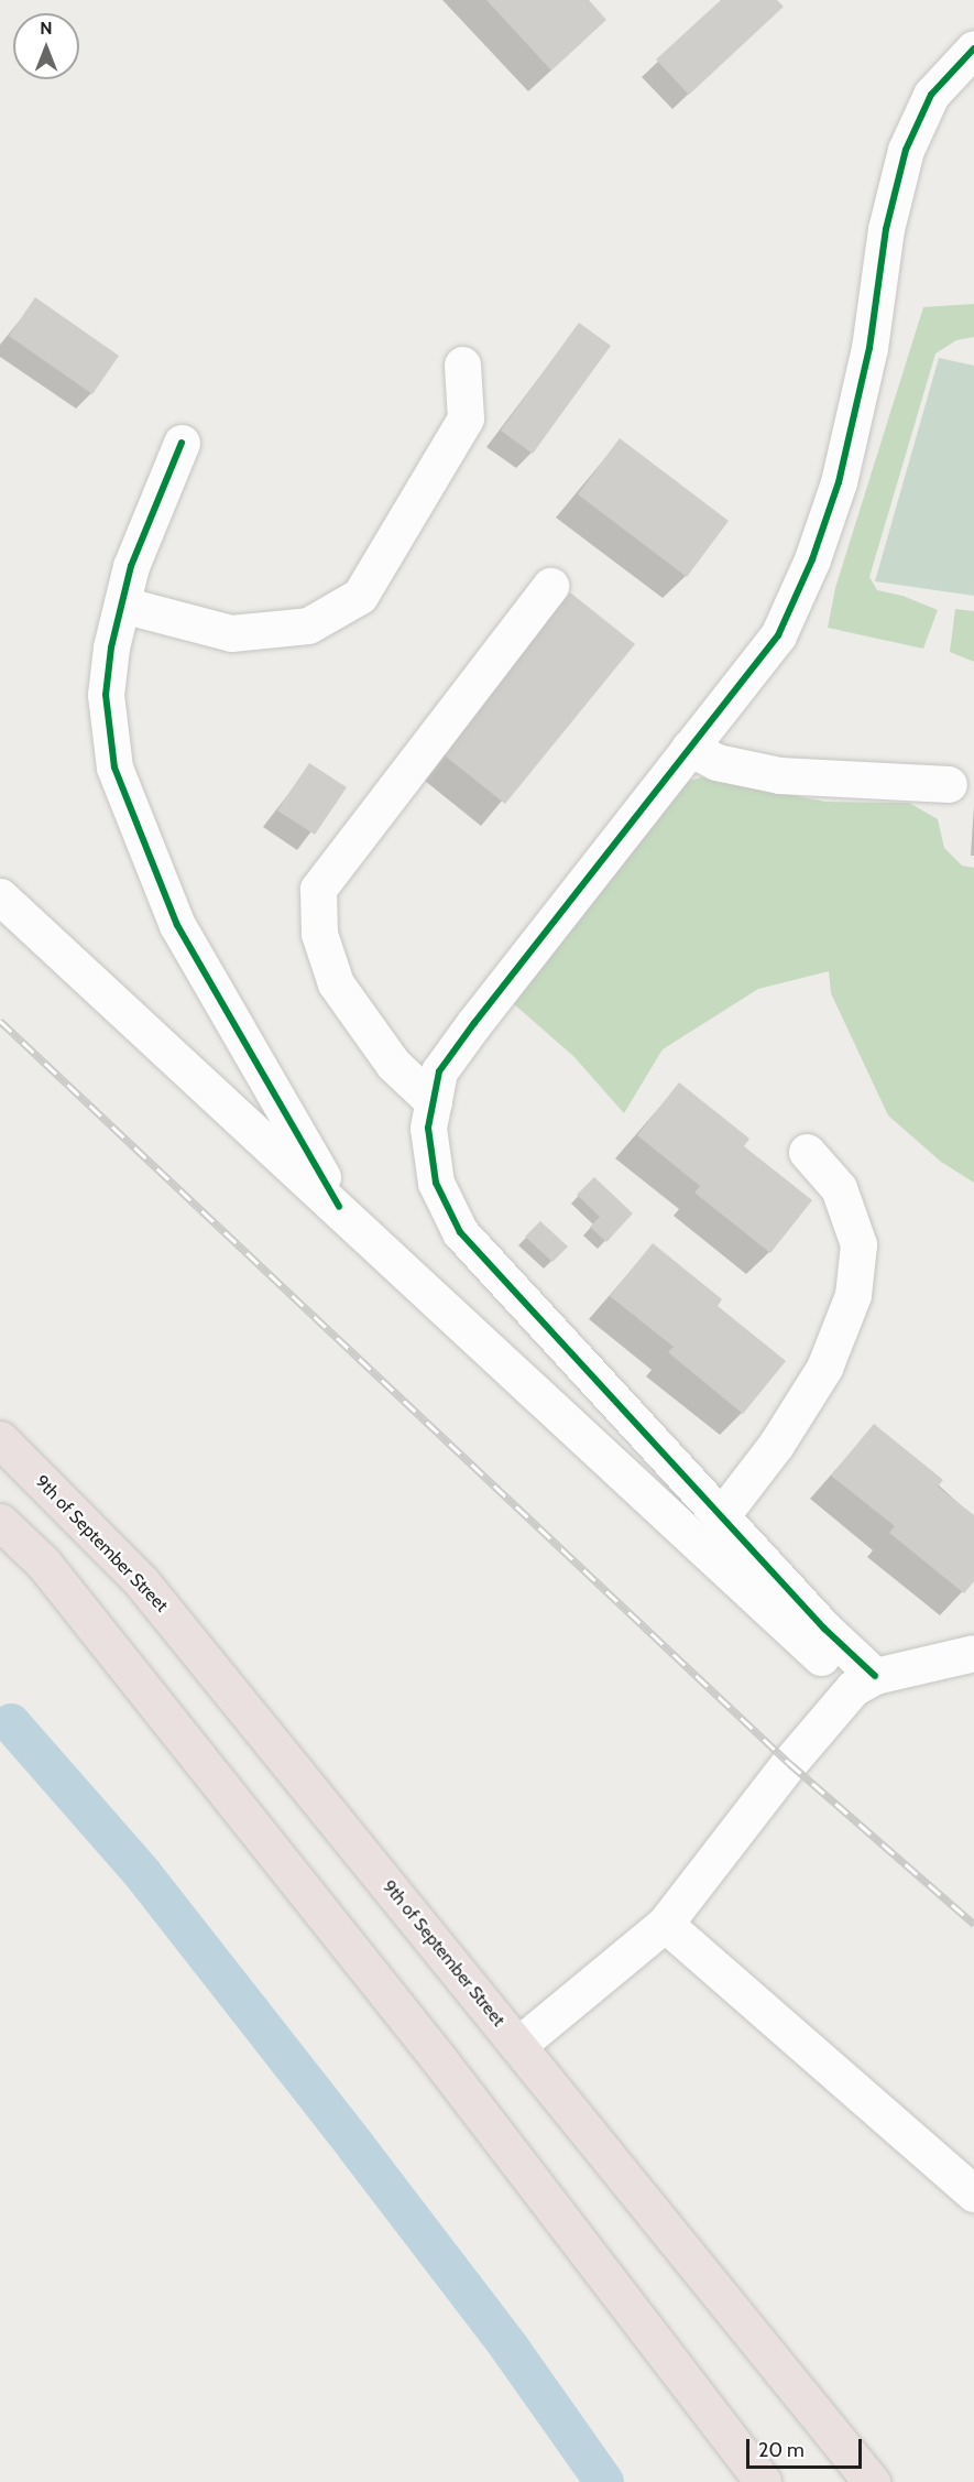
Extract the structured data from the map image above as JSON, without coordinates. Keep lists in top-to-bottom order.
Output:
{
  "streets": {
    "highway": ["9th of September Street"]
  },
  "scale_bar": "20 m",
  "north": "top"
}
